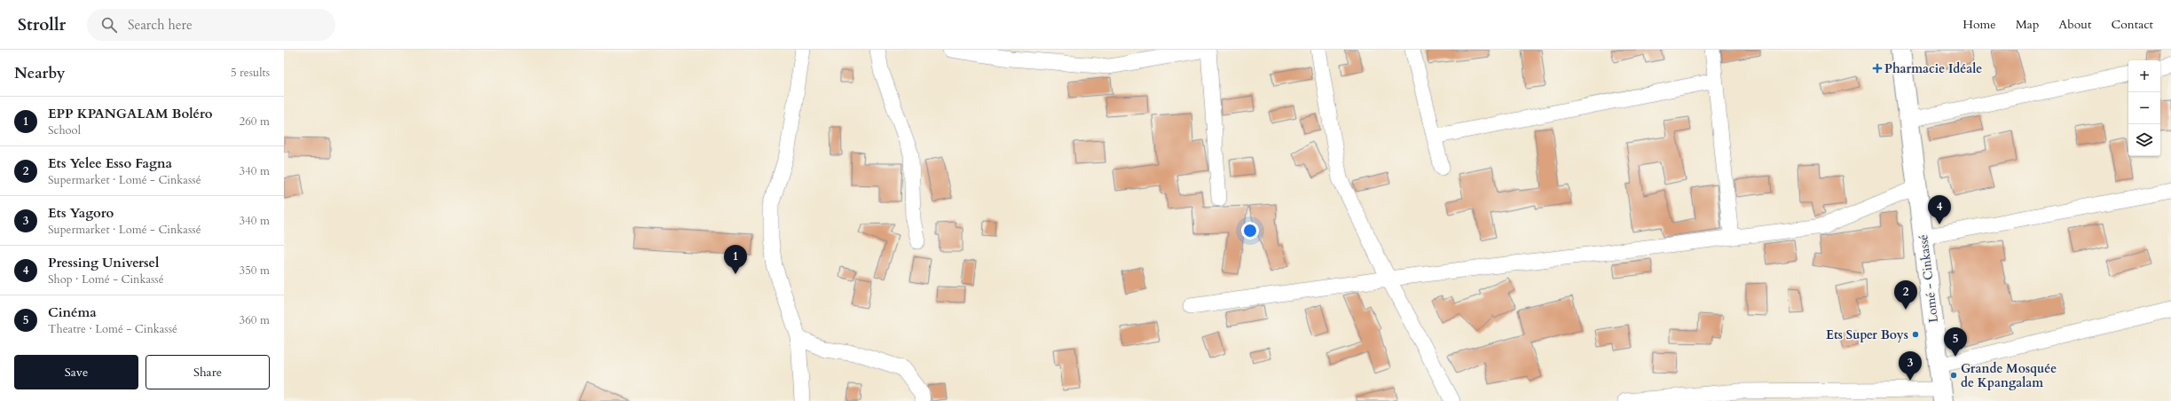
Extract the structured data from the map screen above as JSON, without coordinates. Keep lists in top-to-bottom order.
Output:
{
  "streets": {
    "highway": ["Lomé - Cinkassé"]
  },
  "places": {
    "health": ["Pharmacie Idéale"],
    "other": ["Ets Super Boys", "Grande Mosquée de Kpangalam"]
  },
  "page": {
    "header": "Strollr",
    "search": "Search here",
    "nav": [
      "Home",
      "Map",
      "About",
      "Contact"
    ],
    "heading": ["Nearby", "5 results"],
    "map_buttons": ["+", "−"],
    "list": [
      {
        "mark": "1",
        "name": "EPP KPANGALAM Boléro",
        "note": "School",
        "value": "260 m"
      },
      {
        "mark": "2",
        "name": "Ets Yelee Esso Fagna",
        "note": "Supermarket · Lomé - Cinkassé",
        "value": "340 m"
      },
      {
        "mark": "3",
        "name": "Ets Yagoro",
        "note": "Supermarket · Lomé - Cinkassé",
        "value": "340 m"
      },
      {
        "mark": "4",
        "name": "Pressing Universel",
        "note": "Shop · Lomé - Cinkassé",
        "value": "350 m"
      },
      {
        "mark": "5",
        "name": "Cinéma",
        "note": "Theatre · Lomé - Cinkassé",
        "value": "360 m"
      }
    ],
    "pins": [
      "4",
      "1",
      "2",
      "5",
      "3"
    ],
    "buttons": ["Save", "Share"]
  }
}
